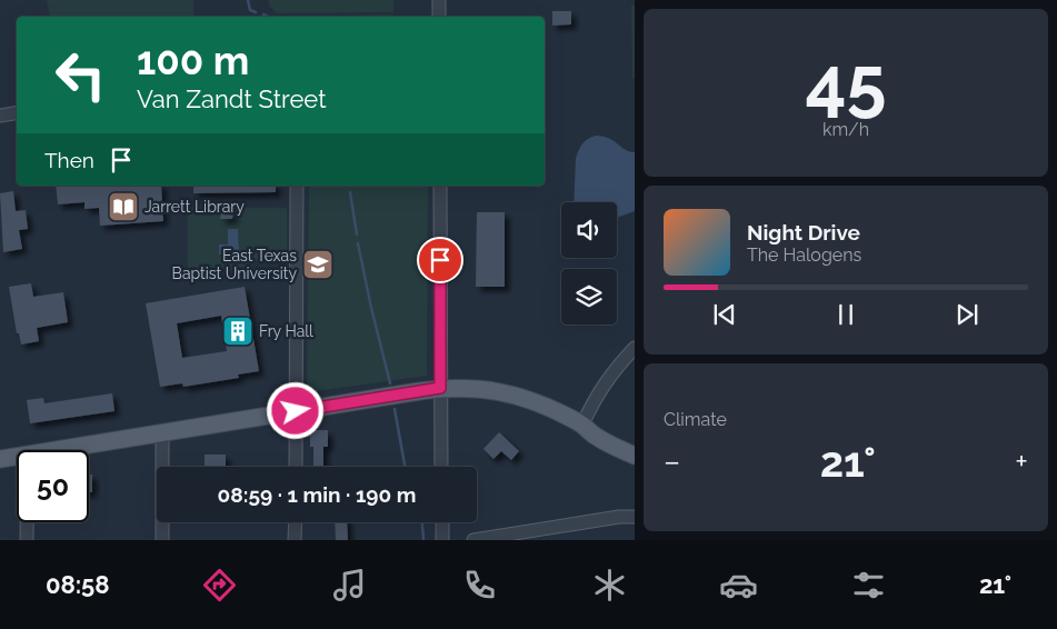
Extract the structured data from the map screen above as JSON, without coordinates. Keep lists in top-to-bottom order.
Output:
{
  "places": {
    "library": ["Jarrett Library"],
    "school or university": ["East Texas Baptist University"],
    "building": ["Fry Hall"]
  },
  "page": {
    "tile": [
      ["45", "km/h"],
      "Climate"
    ],
    "turn": ["100 m", "Van Zandt Street"],
    "then": "Then",
    "song": ["Night Drive", "The Halogens"],
    "heat": ["−", "21°", "+"],
    "limit": "50",
    "trip": "08:59 · 1 min · 190 m",
    "tabs": ["08:58", "21°"]
  }
}
